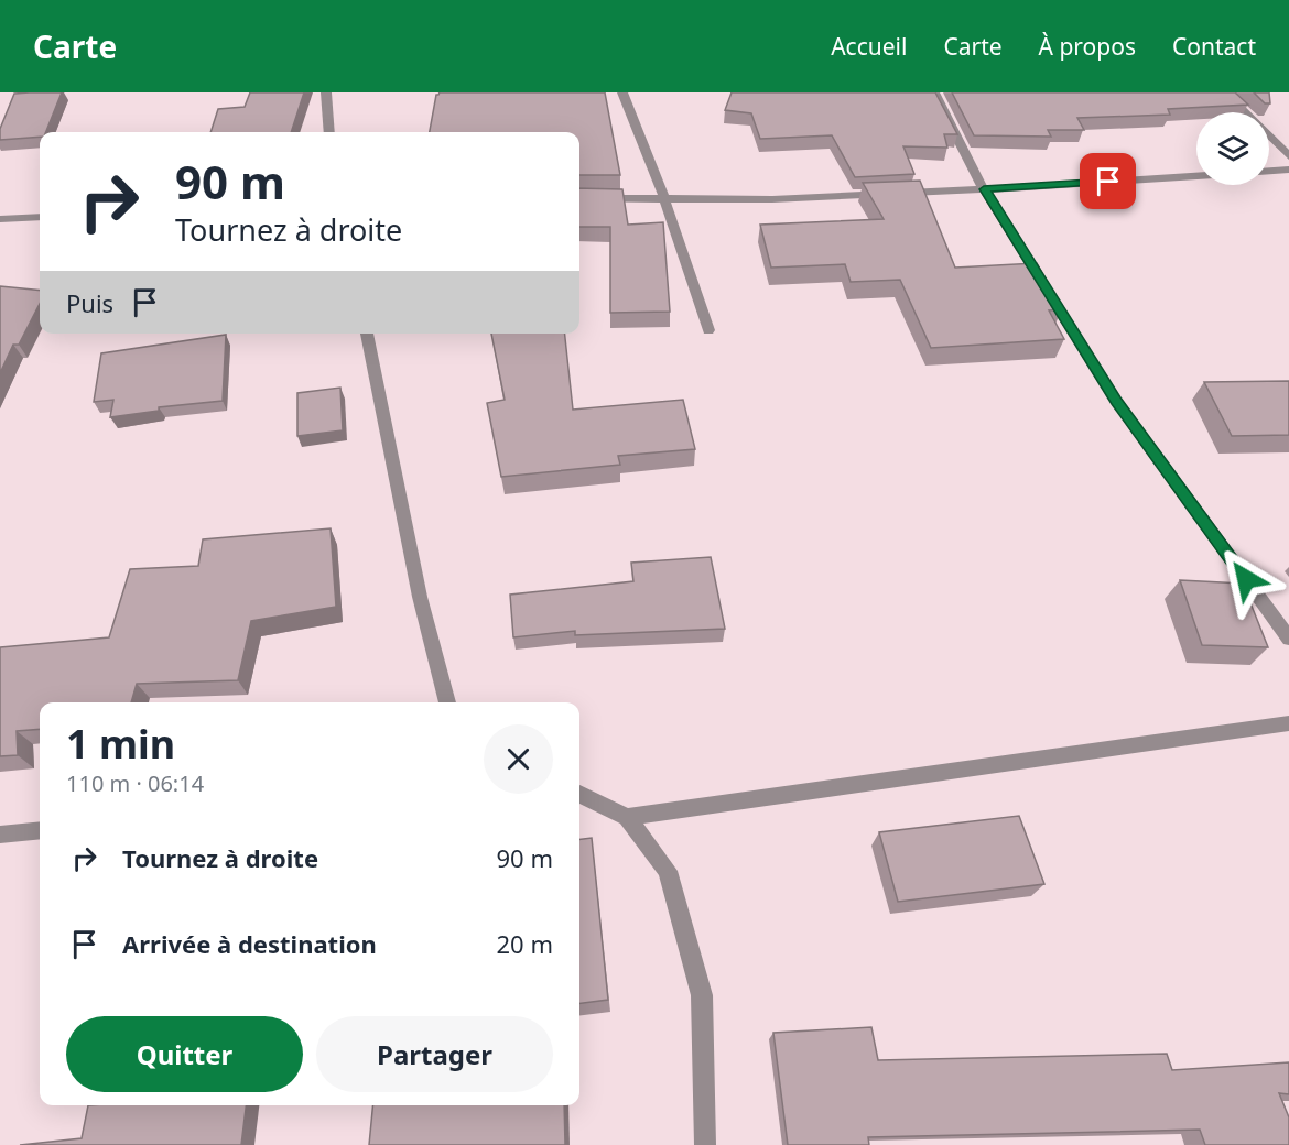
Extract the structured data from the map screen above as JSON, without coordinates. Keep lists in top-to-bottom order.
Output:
{
  "page": {
    "header": "Carte",
    "nav": [
      "Accueil",
      "Carte",
      "À propos",
      "Contact"
    ],
    "turn": ["90 m", "Tournez à droite"],
    "then": "Puis",
    "heading": ["1 min", "110 m · 06:14"],
    "list": [
      {
        "name": "Tournez à droite",
        "value": "90 m"
      },
      {
        "name": "Arrivée à destination",
        "value": "20 m"
      }
    ],
    "buttons": ["Quitter", "Partager"]
  }
}
